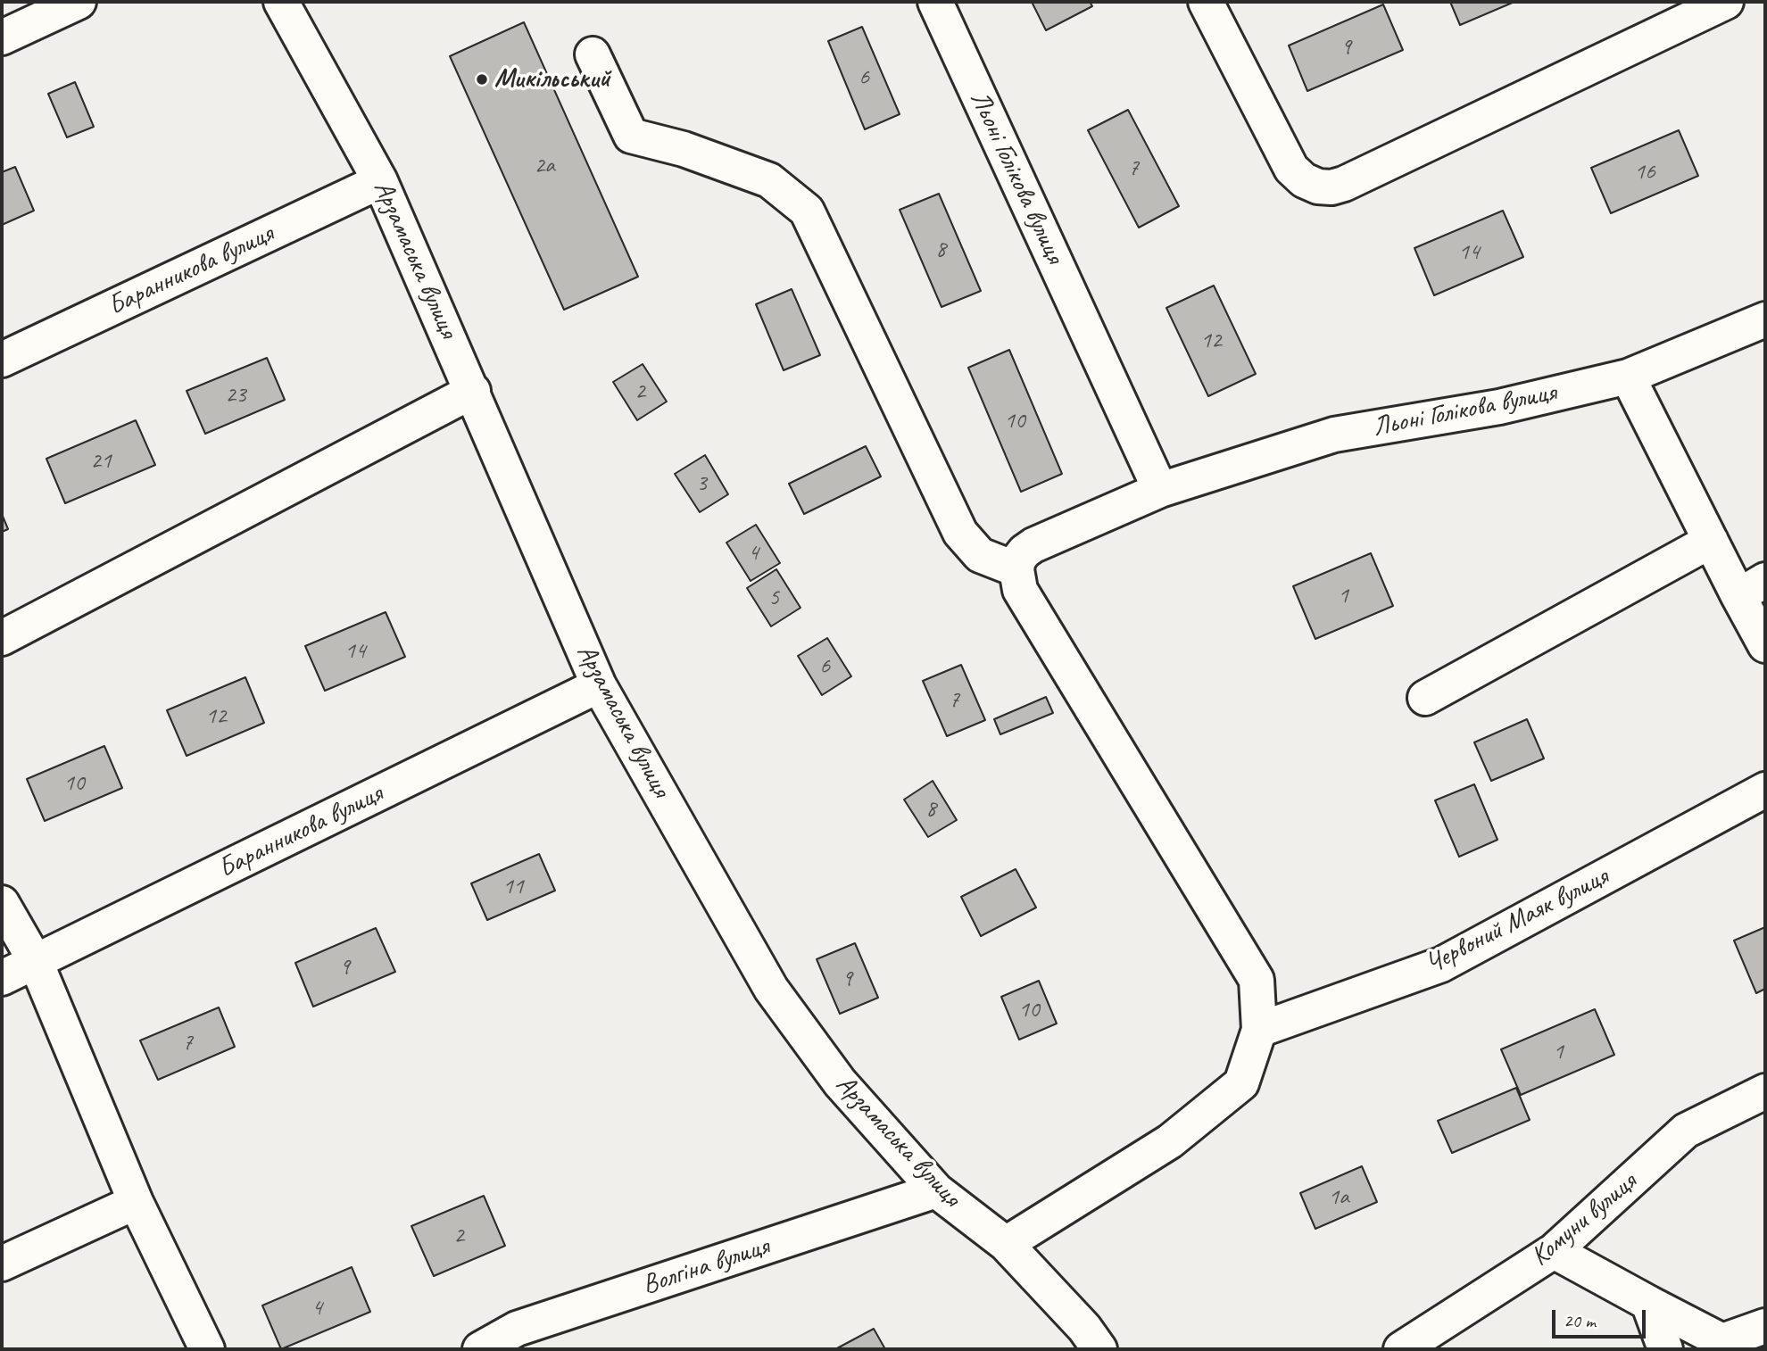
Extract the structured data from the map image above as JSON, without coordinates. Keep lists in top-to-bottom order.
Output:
{
  "streets": {
    "street": [
      "Льоні Голікова вулиця",
      "Арзамаська вулиця",
      "Баранникова вулиця",
      "Червоний Маяк вулиця",
      "Комуни вулиця",
      "Волгіна вулиця"
    ]
  },
  "crossings": [
    ["Арзамаська вулиця", "Баранникова вулиця"],
    ["Арзамаська вулиця", "Волгіна вулиця"]
  ],
  "places": ["Микільський"],
  "house_numbers": [
    "9",
    "6",
    "2а",
    "7",
    "16",
    "8",
    "14",
    "12",
    "2",
    "23",
    "10",
    "21",
    "3",
    "4",
    "1",
    "5",
    "14",
    "6",
    "7",
    "12",
    "10",
    "8",
    "11",
    "9",
    "9",
    "10",
    "7",
    "1",
    "1а",
    "2",
    "4"
  ],
  "scale_bar": "20 m"
}
